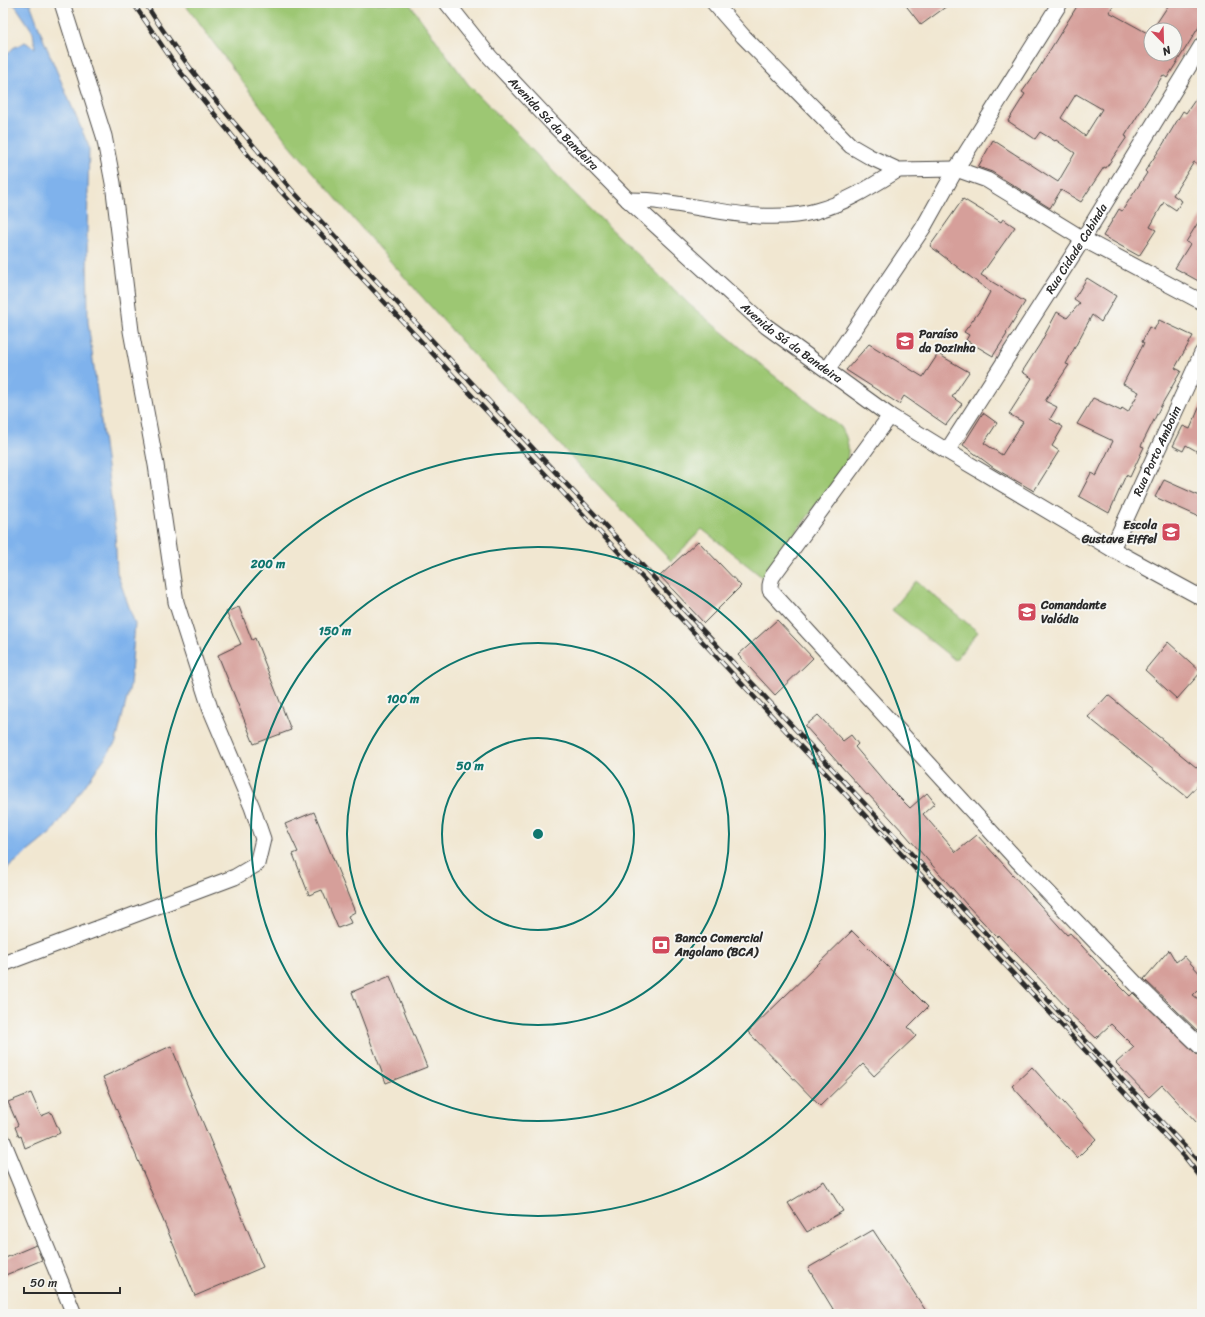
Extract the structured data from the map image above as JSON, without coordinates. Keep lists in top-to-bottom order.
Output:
{
  "streets": {
    "street": ["Avenida Sá da Bandeira", "Rua Cidade Cabinda", "Rua Porto Amboim"]
  },
  "crossings": [
    ["Avenida Sá da Bandeira", "Rua Cidade Cabinda"],
    ["Avenida Sá da Bandeira", "Rua Porto Amboim"]
  ],
  "places": {
    "school or university": ["Paraíso da Dozinha", "Escola Gustave Eiffel", "Comandante Valódia"],
    "bank": ["Banco Comercial Angolano (BCA)"]
  },
  "scale_bar": "50 m",
  "north": "bottom right",
  "rings": [
    "200 m",
    "150 m",
    "100 m",
    "50 m"
  ]
}
